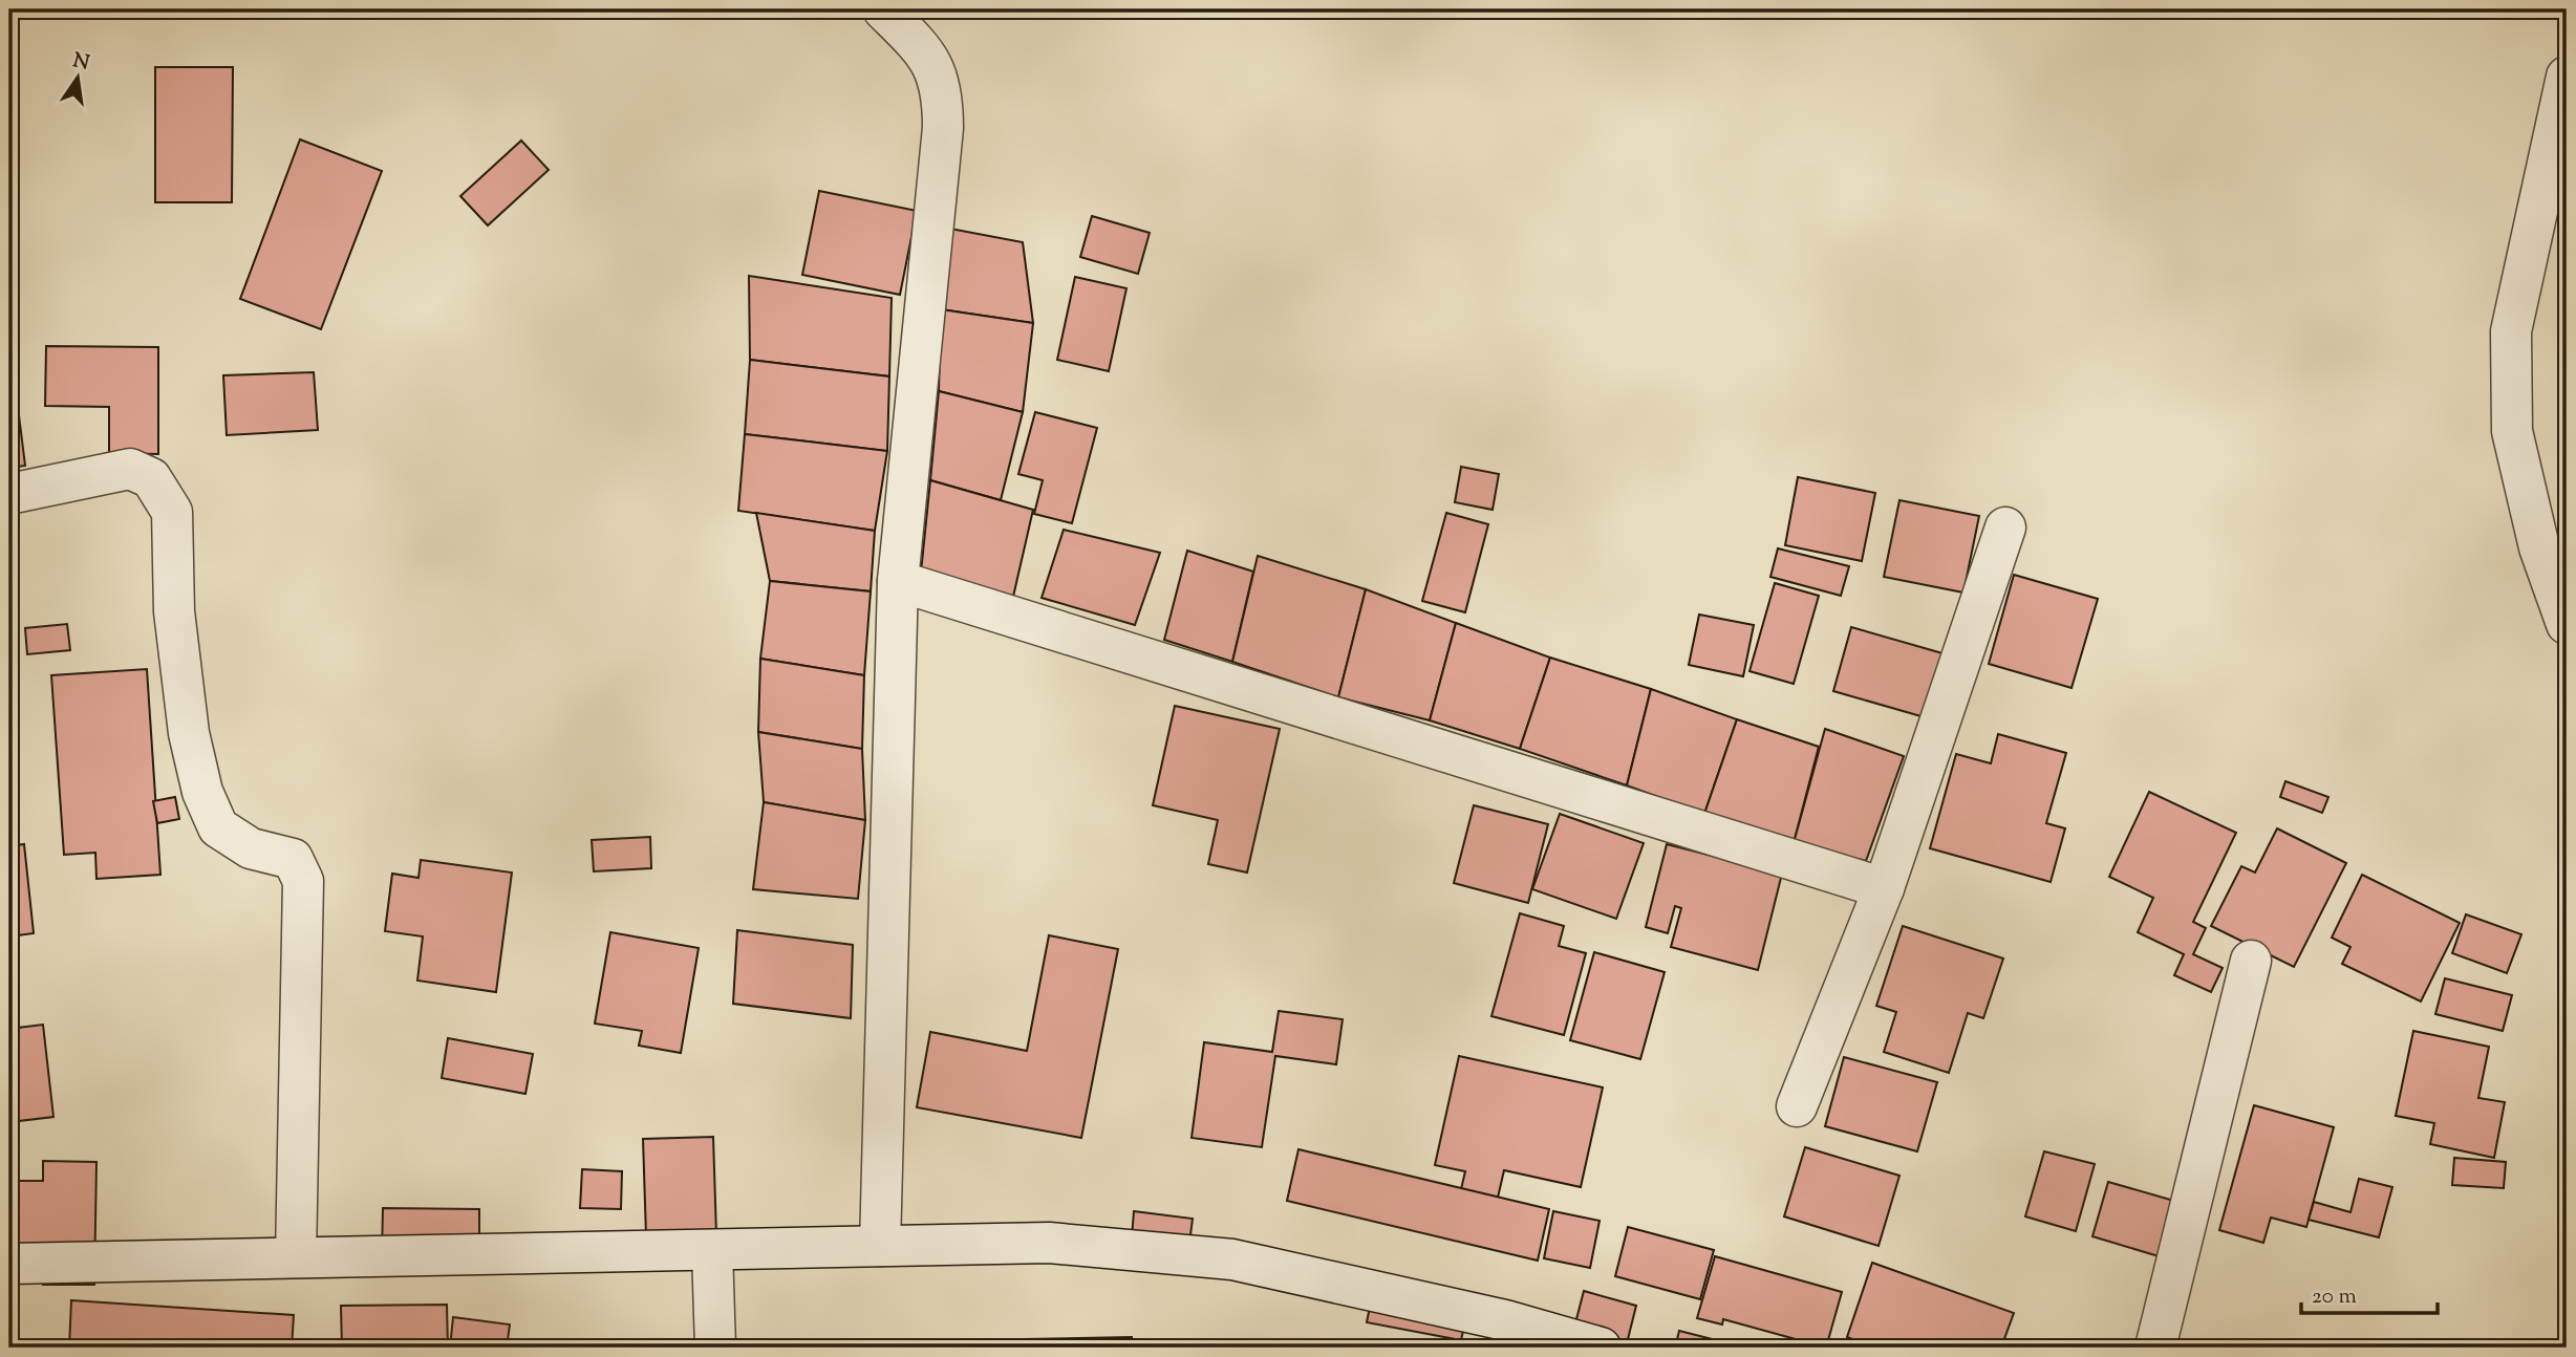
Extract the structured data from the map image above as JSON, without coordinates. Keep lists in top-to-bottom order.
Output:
{
  "scale_bar": "20 m",
  "north": "top"
}
